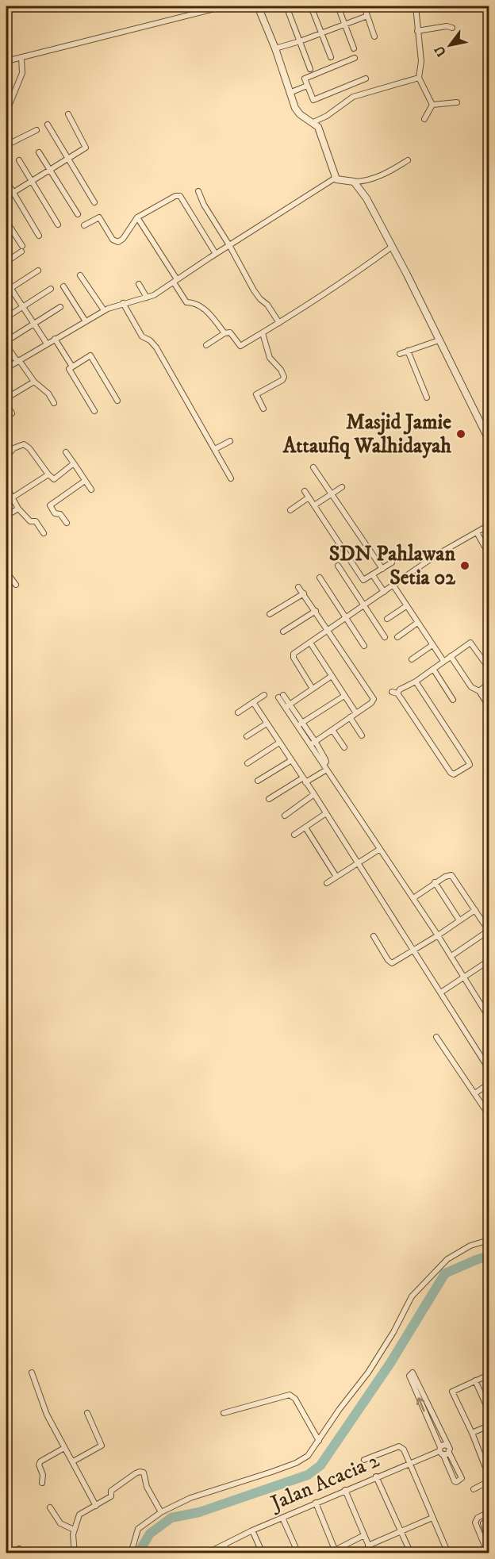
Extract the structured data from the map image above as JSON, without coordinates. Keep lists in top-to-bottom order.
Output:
{
  "streets": {
    "street": ["Jalan Acacia 2"]
  },
  "places": ["Masjid Jamie Attaufiq Walhidayah", "SDN Pahlawan Setia 02"],
  "north": "bottom left"
}
